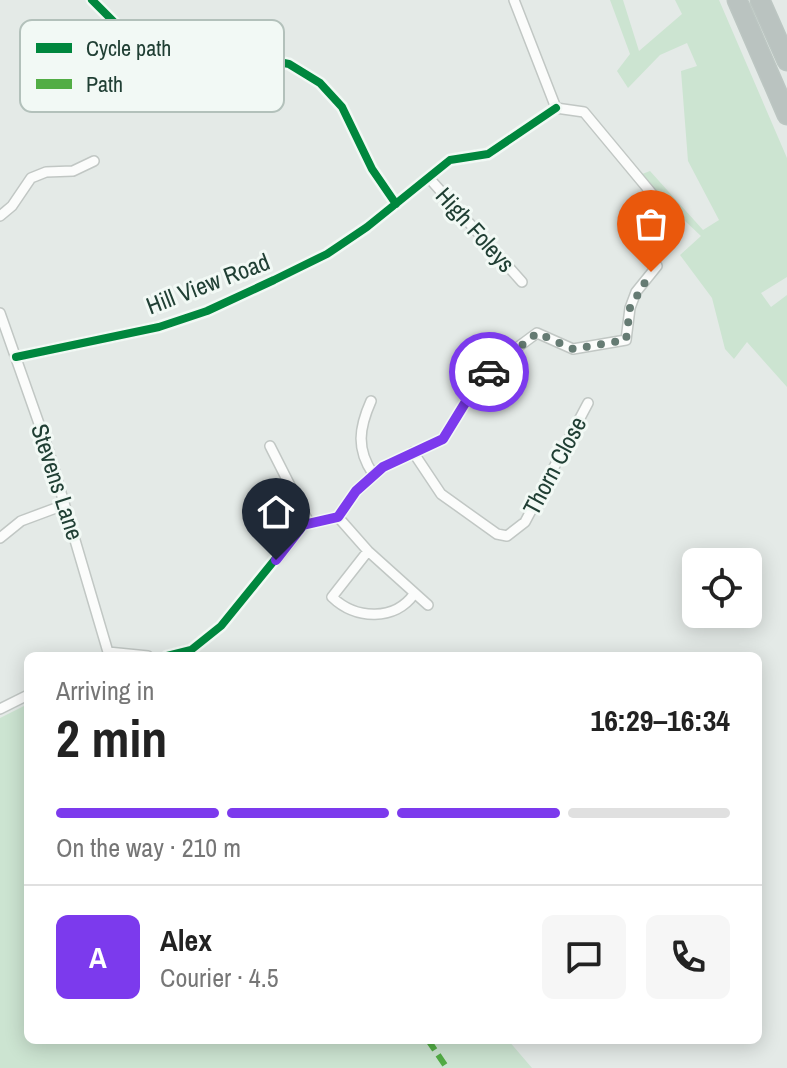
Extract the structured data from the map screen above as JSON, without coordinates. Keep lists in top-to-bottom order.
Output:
{
  "streets": {
    "street": [
      "High Foleys",
      "Hill View Road",
      "Thorn Close",
      "Stevens Lane"
    ]
  },
  "crossings": [
    ["High Foleys", "Hill View Road"],
    ["Hill View Road", "Stevens Lane"]
  ],
  "legend": ["Cycle path", "Path"],
  "page": {
    "heading": ["2 min", "Arriving in", "16:29–16:34"],
    "panel": ["Alex", "Courier · 4.5"],
    "bar": "On the way · 210 m",
    "round": "A"
  }
}
